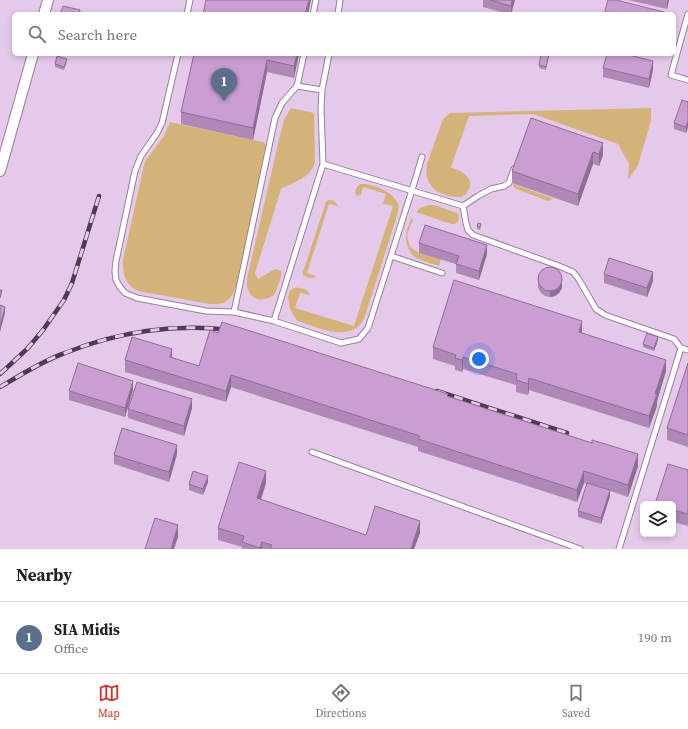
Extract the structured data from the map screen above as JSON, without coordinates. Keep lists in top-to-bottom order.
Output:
{
  "page": {
    "search": "Search here",
    "pins": "1",
    "heading": "Nearby",
    "list": [
      {
        "mark": "1",
        "name": "SIA Midis",
        "note": "Office",
        "value": "190 m"
      }
    ],
    "nav": ["Map", "Directions", "Saved"]
  }
}
